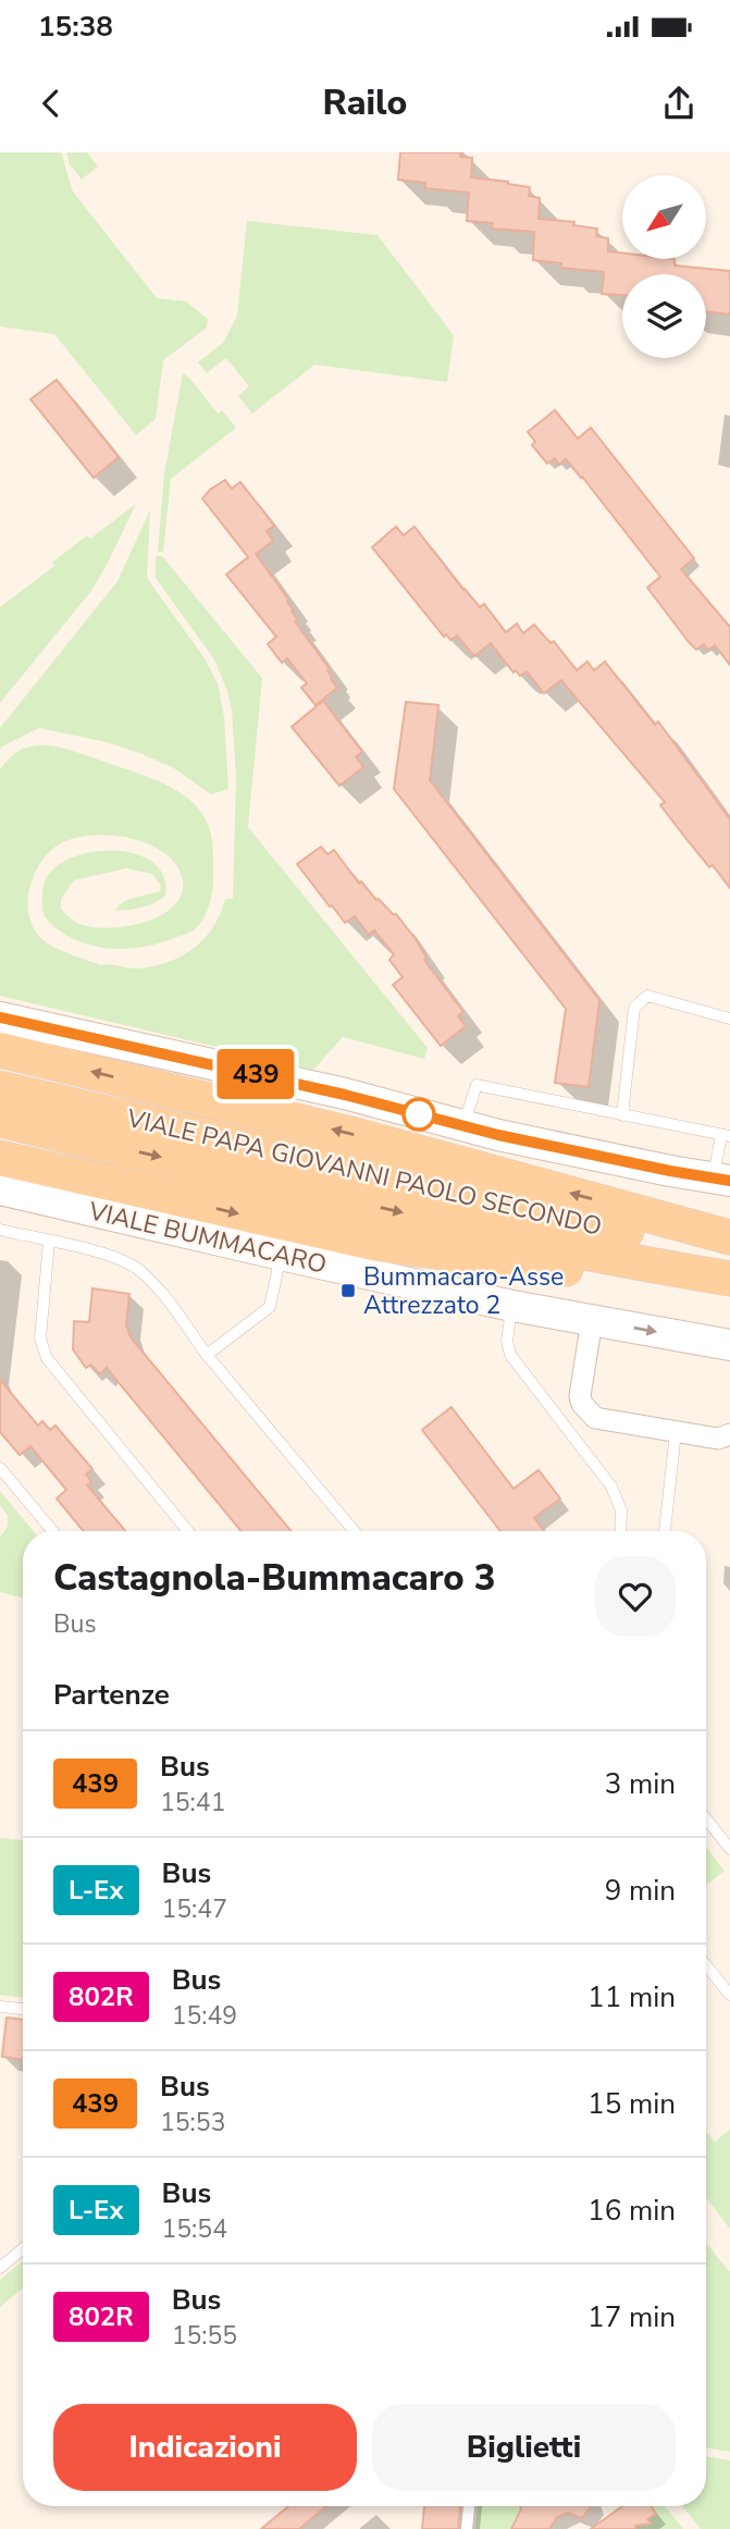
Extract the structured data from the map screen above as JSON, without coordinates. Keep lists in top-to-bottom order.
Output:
{
  "streets": {
    "main road": ["VIALE PAPA GIOVANNI PAOLO SECONDO", "VIALE BUMMACARO"]
  },
  "places": {
    "transit": ["Bummacaro-Asse Attrezzato 2"]
  },
  "lines": ["bus line 439"],
  "north": "bottom left",
  "page": {
    "status": "15:38",
    "header": "Railo",
    "on_map": "439",
    "heading": [
      ["Castagnola-Bummacaro 3", "Bus"],
      "Partenze"
    ],
    "list": [
      {
        "mark": "439",
        "name": "Bus",
        "note": "15:41",
        "value": "3 min"
      },
      {
        "mark": "L-Ex",
        "name": "Bus",
        "note": "15:47",
        "value": "9 min"
      },
      {
        "mark": "802R",
        "name": "Bus",
        "note": "15:49",
        "value": "11 min"
      },
      {
        "mark": "439",
        "name": "Bus",
        "note": "15:53",
        "value": "15 min"
      },
      {
        "mark": "L-Ex",
        "name": "Bus",
        "note": "15:54",
        "value": "16 min"
      },
      {
        "mark": "802R",
        "name": "Bus",
        "note": "15:55",
        "value": "17 min"
      }
    ],
    "buttons": ["Indicazioni", "Biglietti"]
  }
}
